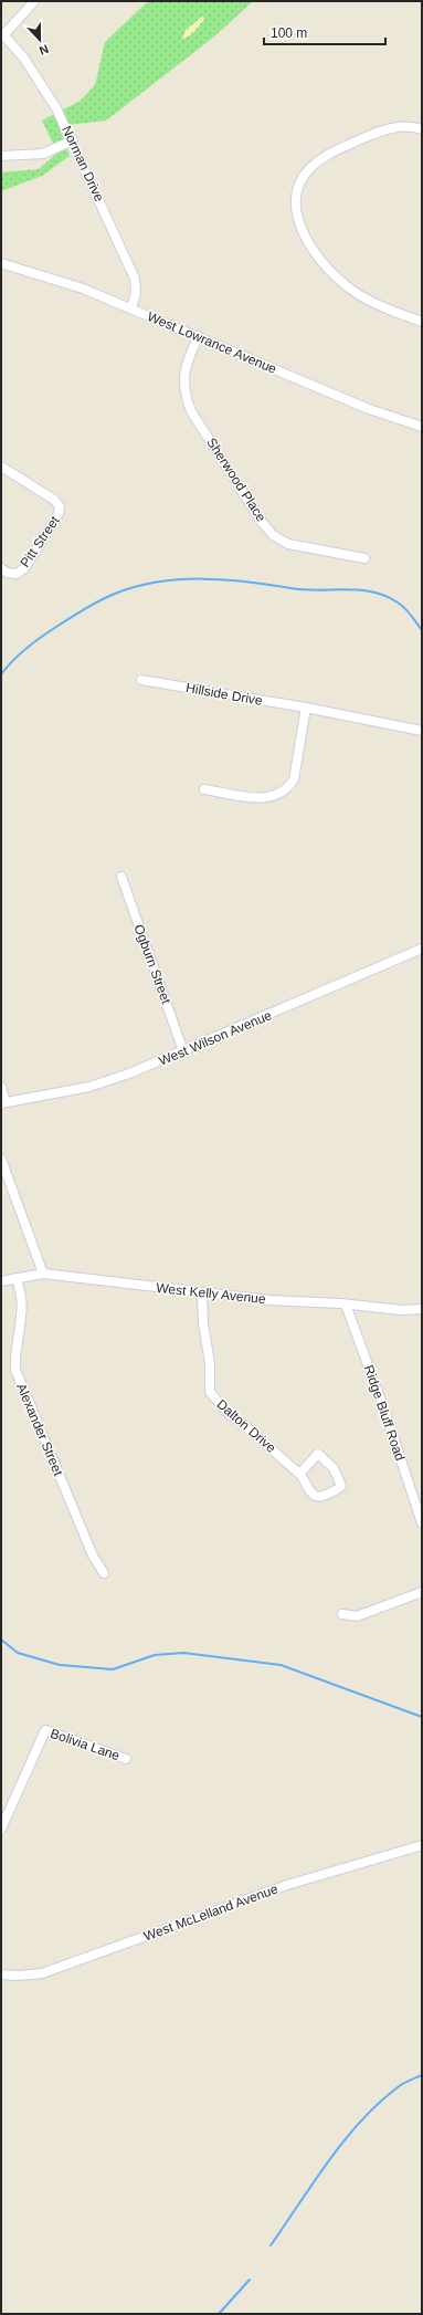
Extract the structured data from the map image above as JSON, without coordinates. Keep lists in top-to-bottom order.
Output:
{
  "streets": {
    "street": [
      "Norman Drive",
      "West Lowrance Avenue",
      "Sherwood Place",
      "Pitt Street",
      "Hillside Drive",
      "Ogburn Street",
      "West Wilson Avenue",
      "West Kelly Avenue",
      "Ridge Bluff Road",
      "Dalton Drive",
      "Alexander Street",
      "Bolivia Lane",
      "West McLelland Avenue"
    ]
  },
  "crossings": [
    ["Norman Drive", "West Lowrance Avenue"],
    ["West Lowrance Avenue", "Sherwood Place"],
    ["Ogburn Street", "West Wilson Avenue"],
    ["West Kelly Avenue", "Ridge Bluff Road"],
    ["West Kelly Avenue", "Dalton Drive"],
    ["West Kelly Avenue", "Alexander Street"]
  ],
  "scale_bar": "100 m",
  "north": "bottom"
}
